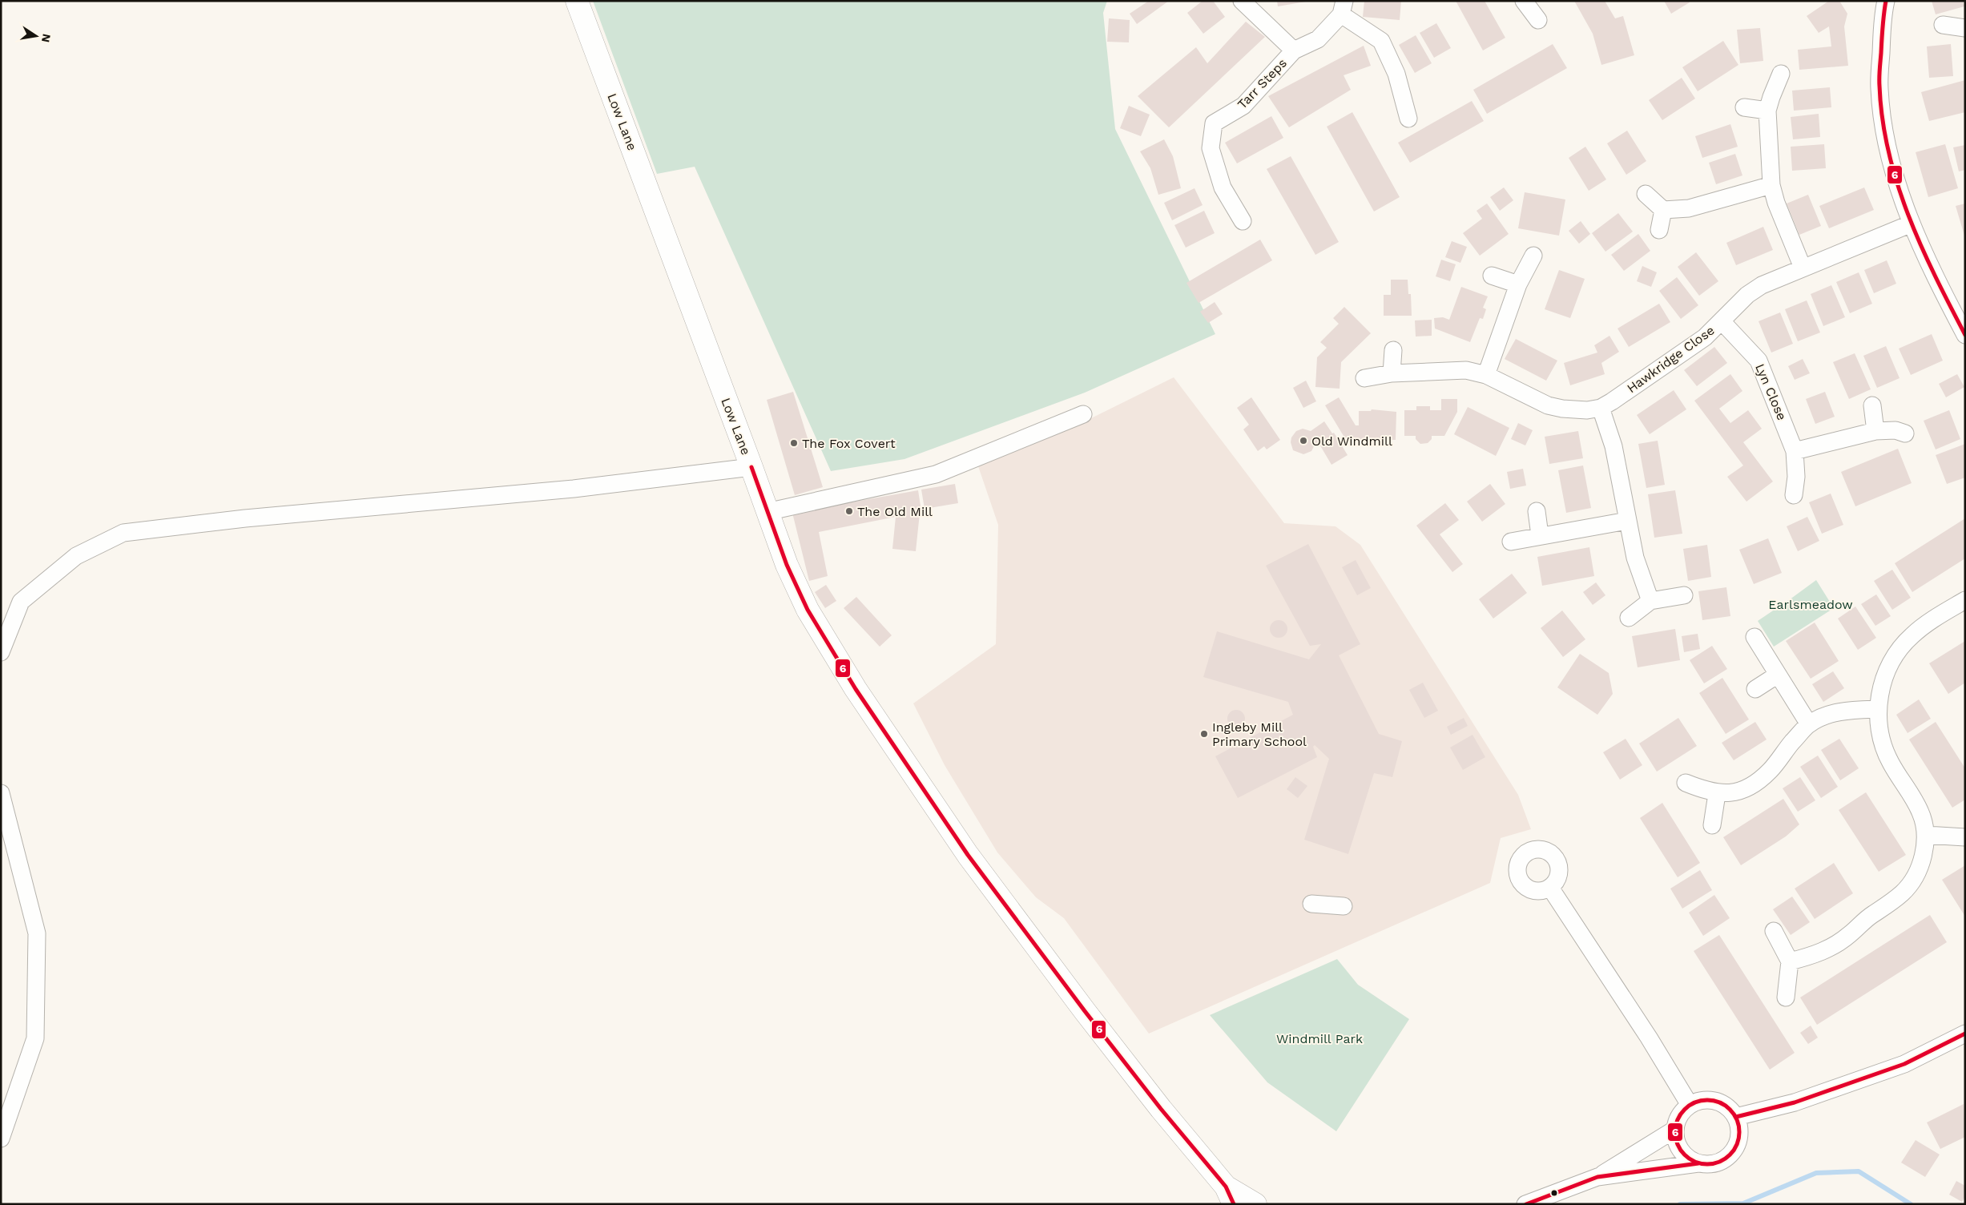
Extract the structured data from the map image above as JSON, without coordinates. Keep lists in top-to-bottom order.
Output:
{
  "streets": {
    "main road": ["Low Lane"],
    "street": ["Tarr Steps", "Hawkridge Close", "Lyn Close"]
  },
  "crossings": [
    ["Hawkridge Close", "Lyn Close"]
  ],
  "parks": ["Earlsmeadow", "Windmill Park"],
  "places": [
    "Old Windmill",
    "The Fox Covert",
    "The Old Mill",
    "Ingleby Mill Primary School"
  ],
  "lines": ["transit line 6"],
  "north": "right"
}
